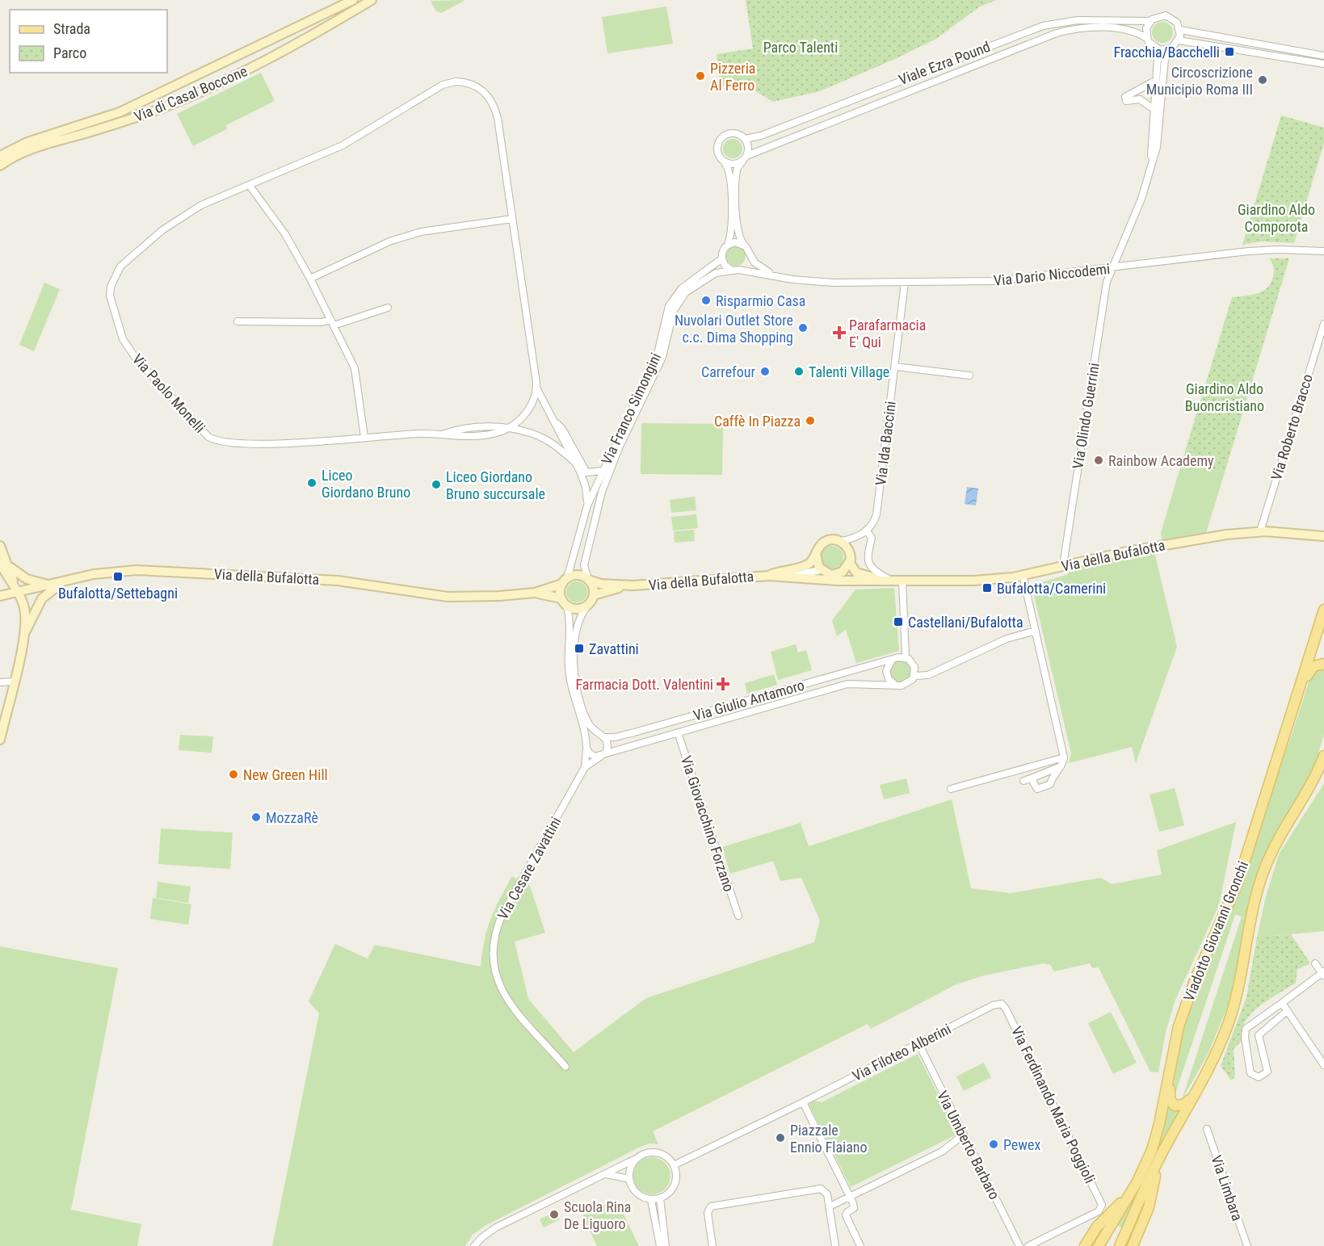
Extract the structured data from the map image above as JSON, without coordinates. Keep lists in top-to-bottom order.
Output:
{
  "streets": {
    "main road": ["Viadotto Giovanni Gronchi"],
    "street": [
      "Viale Ezra Pound",
      "Via di Casal Boccone",
      "Via Dario Niccodemi",
      "Via Paolo Monelli",
      "Via Franco Simongini",
      "Via Olindo Guerrini",
      "Via Roberto Bracco",
      "Via Ida Baccini",
      "Via della Bufalotta",
      "Via Giulio Antamoro",
      "Via Giovacchino Forzano",
      "Via Cesare Zavattini",
      "Via Filoteo Alberini",
      "Via Ferdinando Maria Poggioli",
      "Via Umberto Barbaro",
      "Via Limbara"
    ]
  },
  "crossings": [
    ["Via Dario Niccodemi", "Via Franco Simongini"],
    ["Via Dario Niccodemi", "Via Olindo Guerrini"],
    ["Via Dario Niccodemi", "Via Ida Baccini"],
    ["Via Franco Simongini", "Via della Bufalotta"],
    ["Via Franco Simongini", "Via Cesare Zavattini"],
    ["Via Olindo Guerrini", "Via della Bufalotta"],
    ["Via Roberto Bracco", "Via della Bufalotta"],
    ["Via della Bufalotta", "Via Cesare Zavattini"],
    ["Via Giulio Antamoro", "Via Giovacchino Forzano"],
    ["Via Giulio Antamoro", "Via Cesare Zavattini"],
    ["Via Filoteo Alberini", "Via Ferdinando Maria Poggioli"],
    ["Via Filoteo Alberini", "Via Umberto Barbaro"]
  ],
  "parks": ["Parco Talenti", "Giardino Aldo Comporota", "Giardino Aldo Buoncristiano"],
  "places": {
    "transit": [
      "Fracchia/Bacchelli",
      "Bufalotta/Settebagni",
      "Bufalotta/Camerini",
      "Castellani/Bufalotta",
      "Zavattini"
    ],
    "other": [
      "Pizzeria Al Ferro",
      "Circoscrizione Municipio Roma III",
      "Risparmio Casa",
      "Nuvolari Outlet Store c.c. Dima Shopping",
      "Carrefour",
      "Talenti Village",
      "Caffè In Piazza",
      "Rainbow Academy",
      "Liceo Giordano Bruno",
      "Liceo Giordano Bruno succursale",
      "New Green Hill",
      "MozzaRè",
      "Piazzale Ennio Flaiano",
      "Pewex",
      "Scuola Rina De Liguoro"
    ],
    "health": ["Parafarmacia E' Qui", "Farmacia Dott. Valentini"]
  },
  "legend": ["Strada", "Parco"]
}
